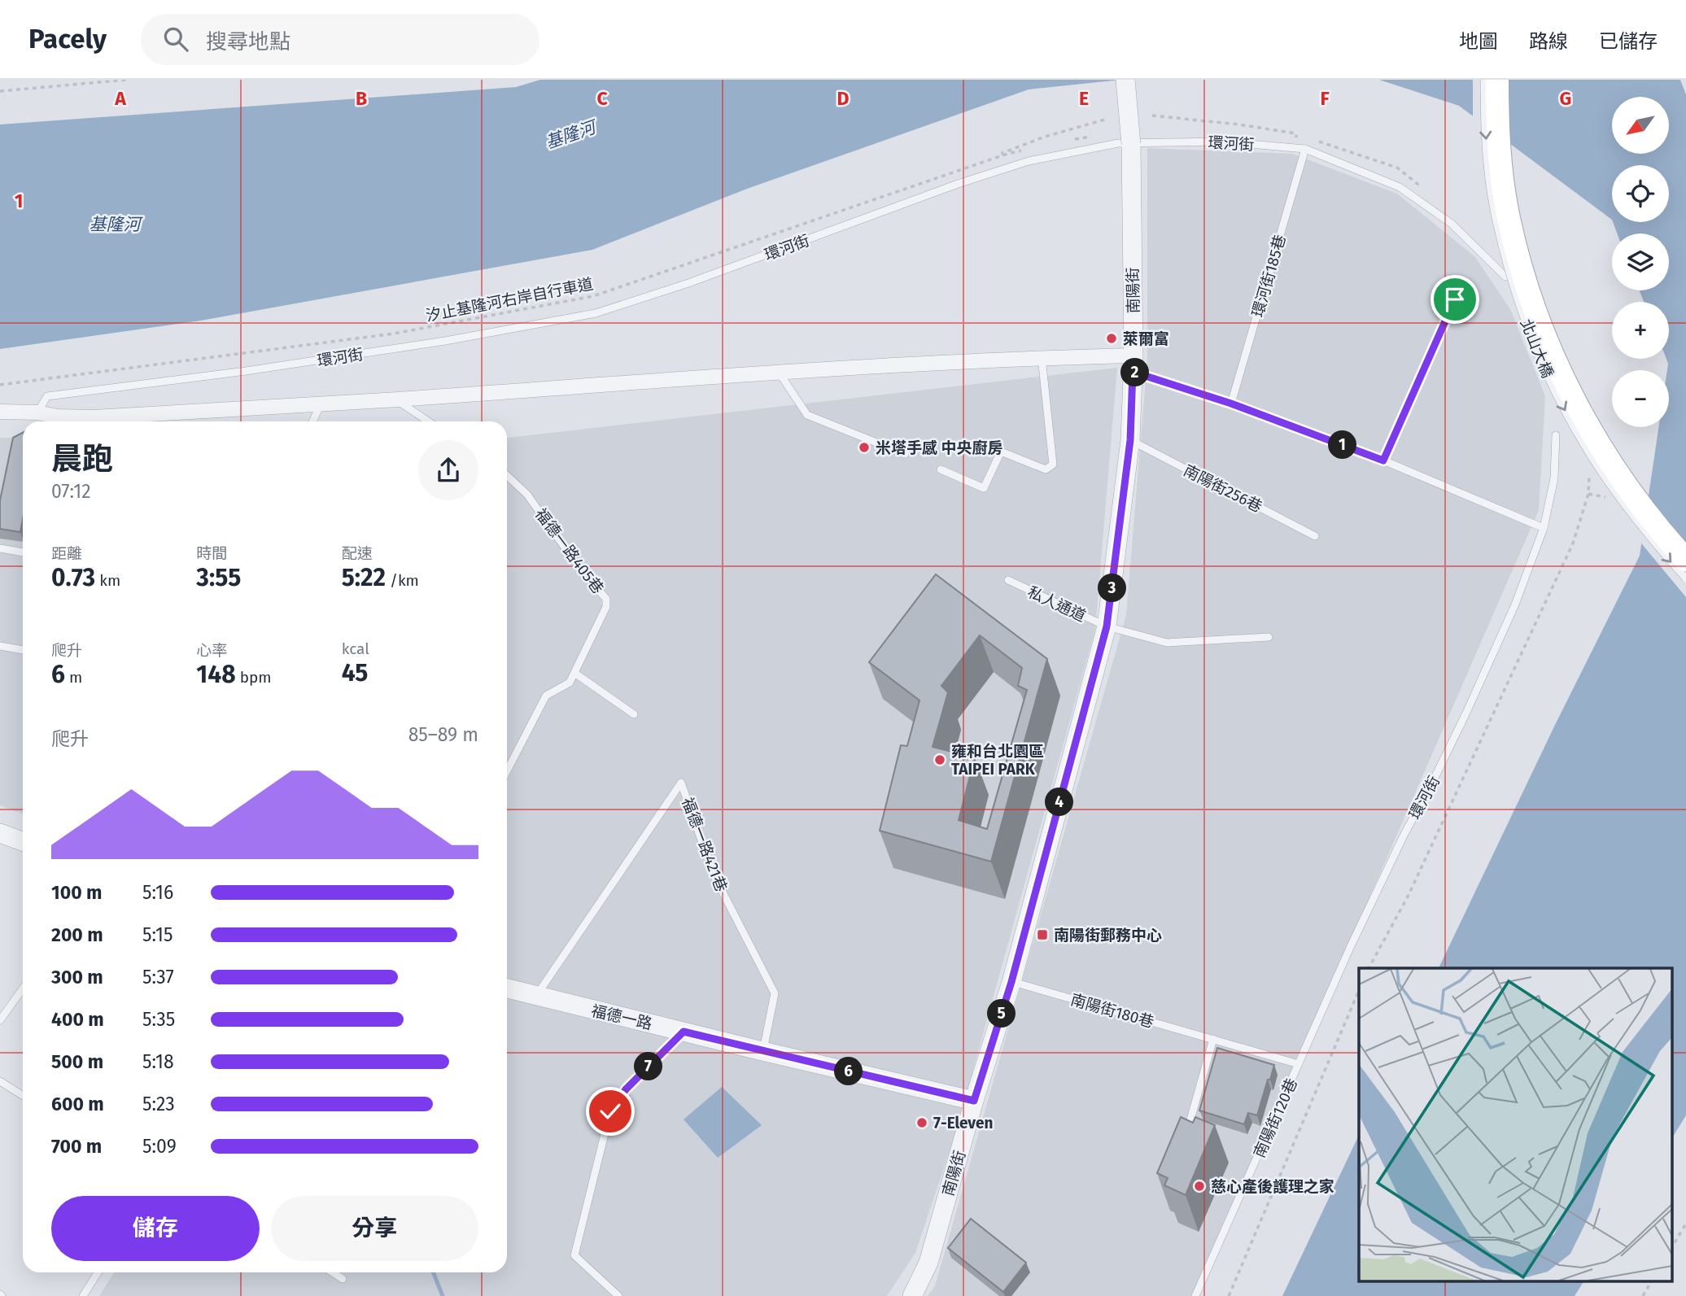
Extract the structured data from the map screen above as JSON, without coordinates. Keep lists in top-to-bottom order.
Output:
{
  "streets": {
    "main road": ["北山大橋"],
    "street": ["南陽街", "福德一路"],
    "lane": [
      "環河街",
      "環河街185巷",
      "南陽街256巷",
      "福德一路405巷",
      "私人通道",
      "福德一路421巷",
      "南陽街180巷",
      "南陽街120巷"
    ],
    "path": ["汐止基隆河右岸自行車道"]
  },
  "crossings": [
    ["環河街", "環河街185巷"],
    ["環河街", "南陽街"],
    ["環河街", "南陽街180巷"],
    ["環河街", "南陽街120巷"],
    ["南陽街", "南陽街256巷"],
    ["南陽街", "私人通道"],
    ["南陽街", "南陽街180巷"],
    ["南陽街", "福德一路"],
    ["福德一路421巷", "福德一路"],
    ["南陽街180巷", "南陽街120巷"]
  ],
  "one_way": ["北山大橋"],
  "water": ["基隆河"],
  "places": {
    "other": [
      "萊爾富",
      "米塔手感 中央廚房",
      "雍和台北園區 TAIPEI PARK",
      "7-Eleven",
      "慈心產後護理之家"
    ],
    "transit": ["南陽街郵務中心"]
  },
  "north": "bottom left",
  "page": {
    "header": "Pacely",
    "search": "搜尋地點",
    "nav": ["地圖", "路線", "已儲存"],
    "map_buttons": ["+", "−"],
    "pins": [
      "2",
      "1",
      "3",
      "4",
      "5",
      "7",
      "6"
    ],
    "heading": ["晨跑", "07:12"],
    "stats": [
      ["距離", "0.73 km"],
      ["時間", "3:55"],
      ["配速", "5:22 /km"],
      ["爬升", "6 m"],
      ["心率", "148 bpm"],
      ["kcal", "45"]
    ],
    "chart": ["爬升", "85–89 m"],
    "list": [
      {
        "name": "100 m",
        "note": "5:16"
      },
      {
        "name": "200 m",
        "note": "5:15"
      },
      {
        "name": "300 m",
        "note": "5:37"
      },
      {
        "name": "400 m",
        "note": "5:35"
      },
      {
        "name": "500 m",
        "note": "5:18"
      },
      {
        "name": "600 m",
        "note": "5:23"
      },
      {
        "name": "700 m",
        "note": "5:09"
      }
    ],
    "buttons": ["儲存", "分享"]
  },
  "grid": {
    "columns": [
      "A",
      "B",
      "C",
      "D",
      "E",
      "F",
      "G"
    ],
    "rows": ["1"]
  }
}
